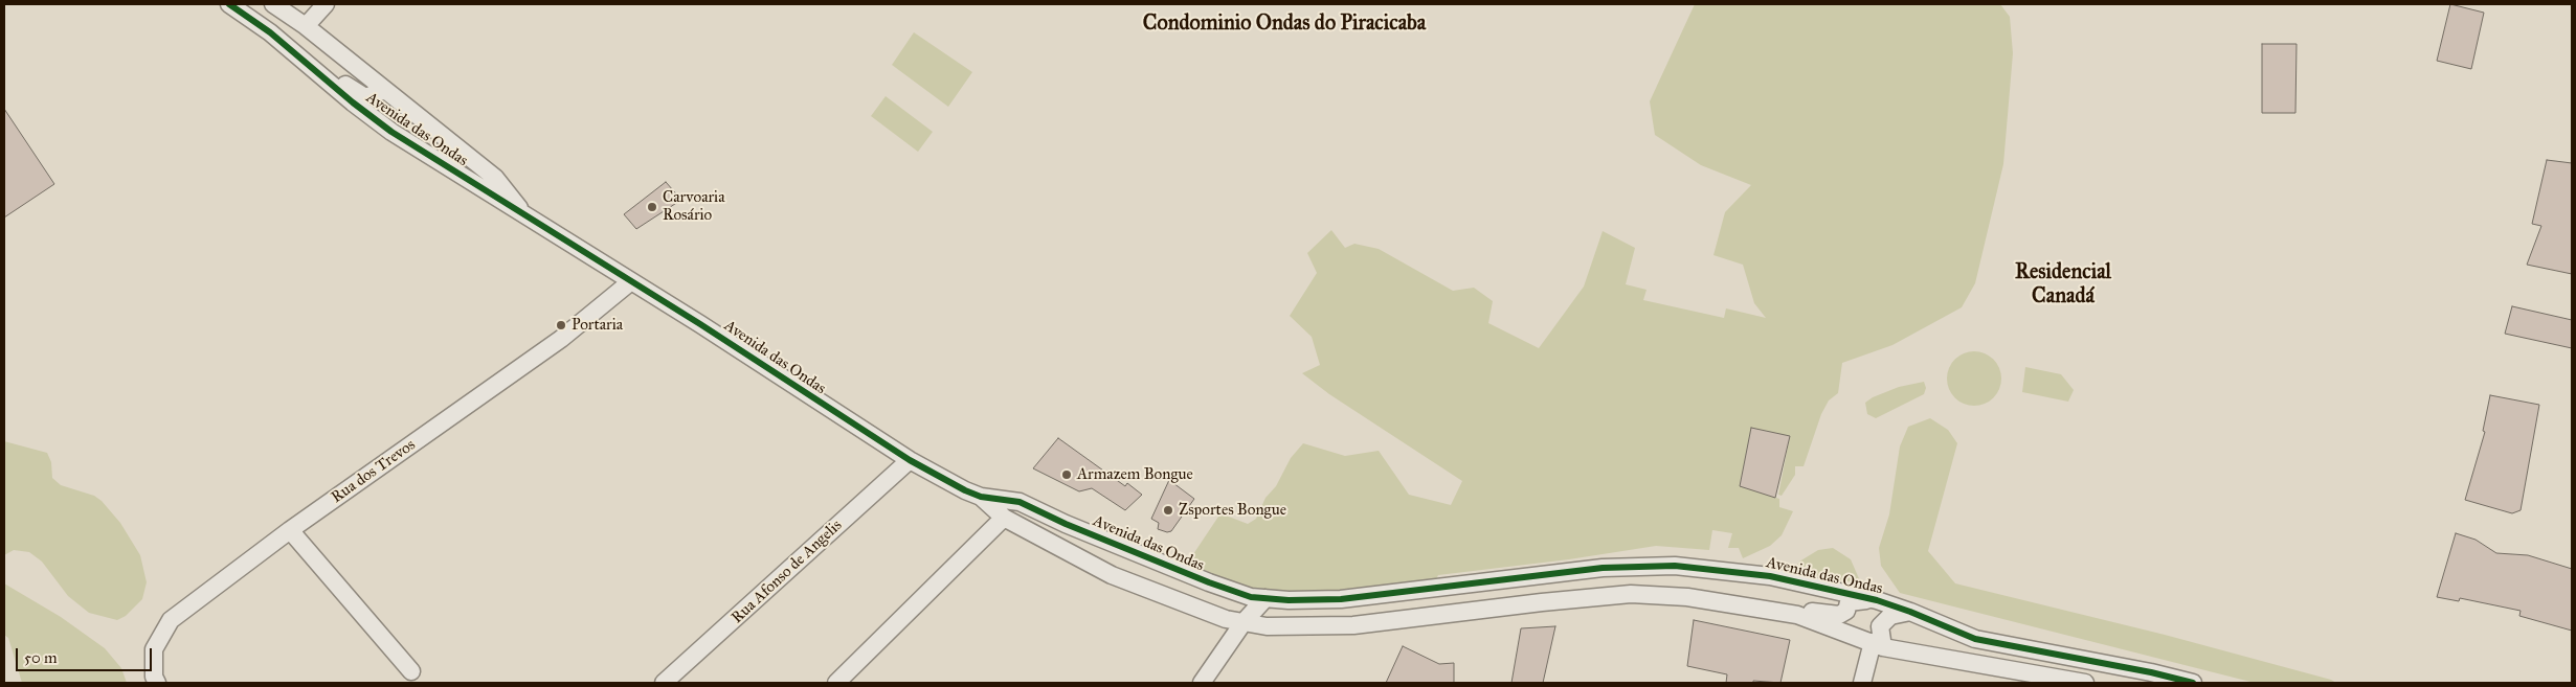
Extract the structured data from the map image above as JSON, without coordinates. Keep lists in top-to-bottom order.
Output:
{
  "streets": {
    "street": ["Avenida das Ondas", "Rua dos Trevos", "Rua Afonso de Angelis"]
  },
  "crossings": [
    ["Avenida das Ondas", "Rua dos Trevos"],
    ["Avenida das Ondas", "Rua Afonso de Angelis"]
  ],
  "districts": ["Condominio Ondas do Piracicaba", "Residencial Canadá"],
  "places": [
    "Carvoaria Rosário",
    "Portaria",
    "Armazem Bongue",
    "Zsportes Bongue"
  ],
  "scale_bar": "50 m"
}
